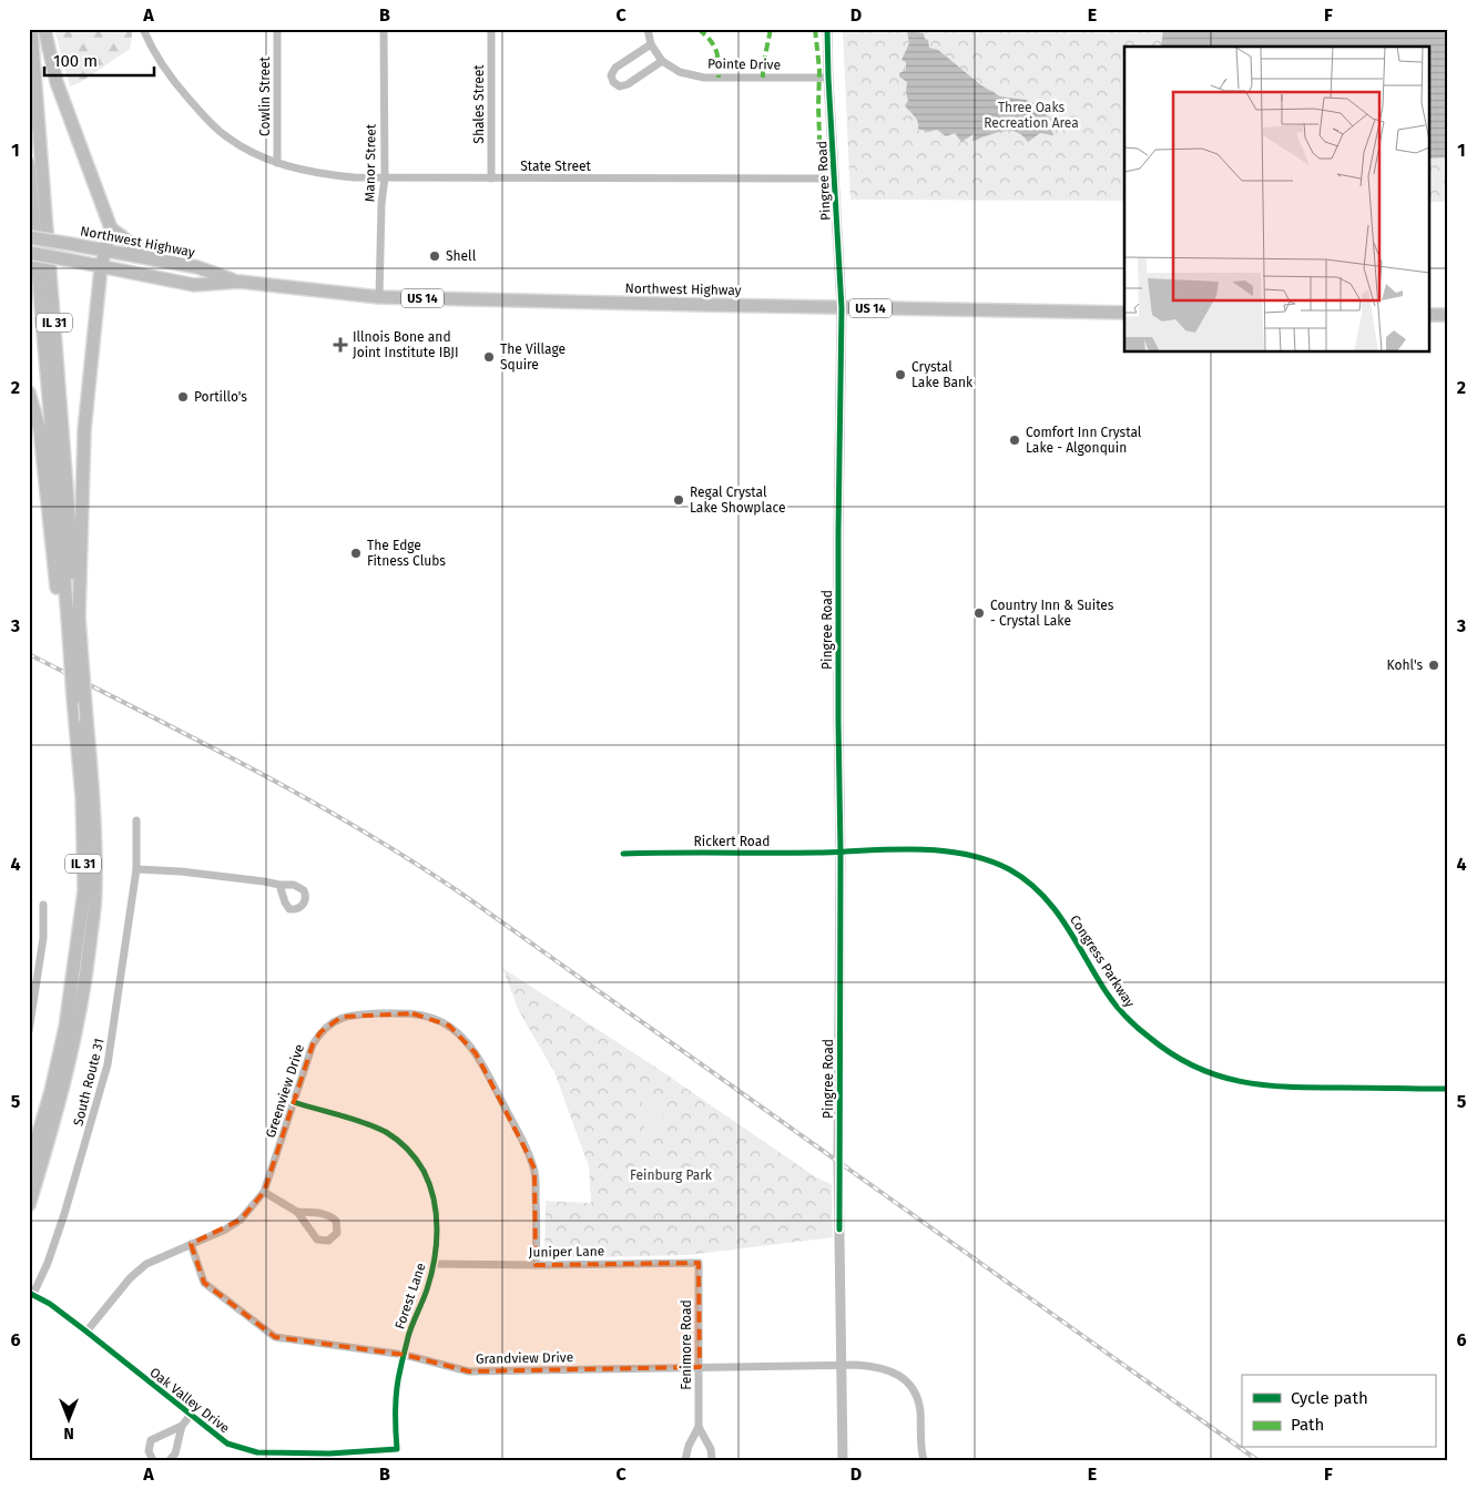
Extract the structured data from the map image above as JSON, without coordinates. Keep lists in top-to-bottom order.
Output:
{
  "streets": {
    "main road": ["Northwest Highway", "US 14", "IL 31"],
    "street": [
      "Pointe Drive",
      "Cowlin Street",
      "Shales Street",
      "Manor Street",
      "State Street",
      "Pingree Road",
      "Rickert Road",
      "Congress Parkway",
      "South Route 31",
      "Greenview Drive",
      "Juniper Lane",
      "Forest Lane",
      "Fenimore Road",
      "Grandview Drive",
      "Oak Valley Drive"
    ]
  },
  "crossings": [
    ["Pointe Drive", "Pingree Road"],
    ["Cowlin Street", "State Street"],
    ["Shales Street", "State Street"],
    ["Manor Street", "State Street"],
    ["Manor Street", "Northwest Highway"],
    ["State Street", "Pingree Road"],
    ["Pingree Road", "Northwest Highway"],
    ["Pingree Road", "Rickert Road"],
    ["Pingree Road", "Congress Parkway"],
    ["Pingree Road", "Grandview Drive"],
    ["Rickert Road", "Congress Parkway"],
    ["South Route 31", "Oak Valley Drive"],
    ["Greenview Drive", "Juniper Lane"],
    ["Greenview Drive", "Forest Lane"],
    ["Greenview Drive", "Grandview Drive"],
    ["Greenview Drive", "Oak Valley Drive"],
    ["Juniper Lane", "Forest Lane"],
    ["Juniper Lane", "Fenimore Road"],
    ["Forest Lane", "Grandview Drive"],
    ["Forest Lane", "Oak Valley Drive"],
    ["Fenimore Road", "Grandview Drive"]
  ],
  "parks": ["Three Oaks Recreation Area", "Feinburg Park"],
  "places": {
    "other": [
      "Shell",
      "The Village Squire",
      "Crystal Lake Bank",
      "Portillo's",
      "Comfort Inn Crystal Lake - Algonquin",
      "Regal Crystal Lake Showplace",
      "The Edge Fitness Clubs",
      "Country Inn & Suites - Crystal Lake",
      "Kohl's"
    ],
    "health": ["Illnois Bone and Joint Institute IBJI"]
  },
  "legend": ["Cycle path", "Path"],
  "scale_bar": "100 m",
  "north": "bottom",
  "grid": {
    "columns": [
      "A",
      "B",
      "C",
      "D",
      "E",
      "F"
    ],
    "rows": [
      "1",
      "2",
      "3",
      "4",
      "5",
      "6"
    ]
  }
}
